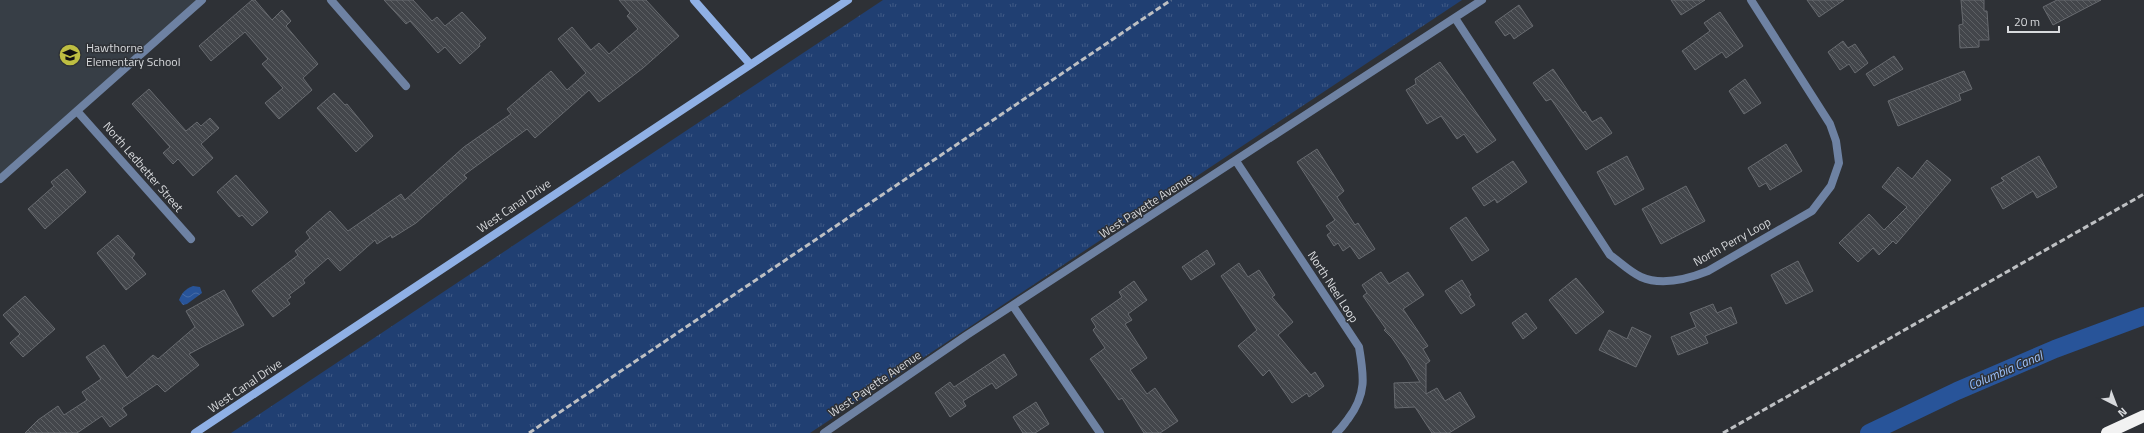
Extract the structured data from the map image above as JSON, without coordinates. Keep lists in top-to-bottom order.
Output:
{
  "streets": {
    "street": [
      "North Ledbetter Street",
      "West Canal Drive",
      "West Payette Avenue",
      "North Perry Loop",
      "North Neel Loop"
    ]
  },
  "crossings": [
    ["West Payette Avenue", "North Perry Loop"],
    ["West Payette Avenue", "North Neel Loop"]
  ],
  "water": ["Columbia Canal"],
  "places": {
    "school or university": ["Hawthorne Elementary School"]
  },
  "scale_bar": "20 m",
  "north": "bottom right"
}
